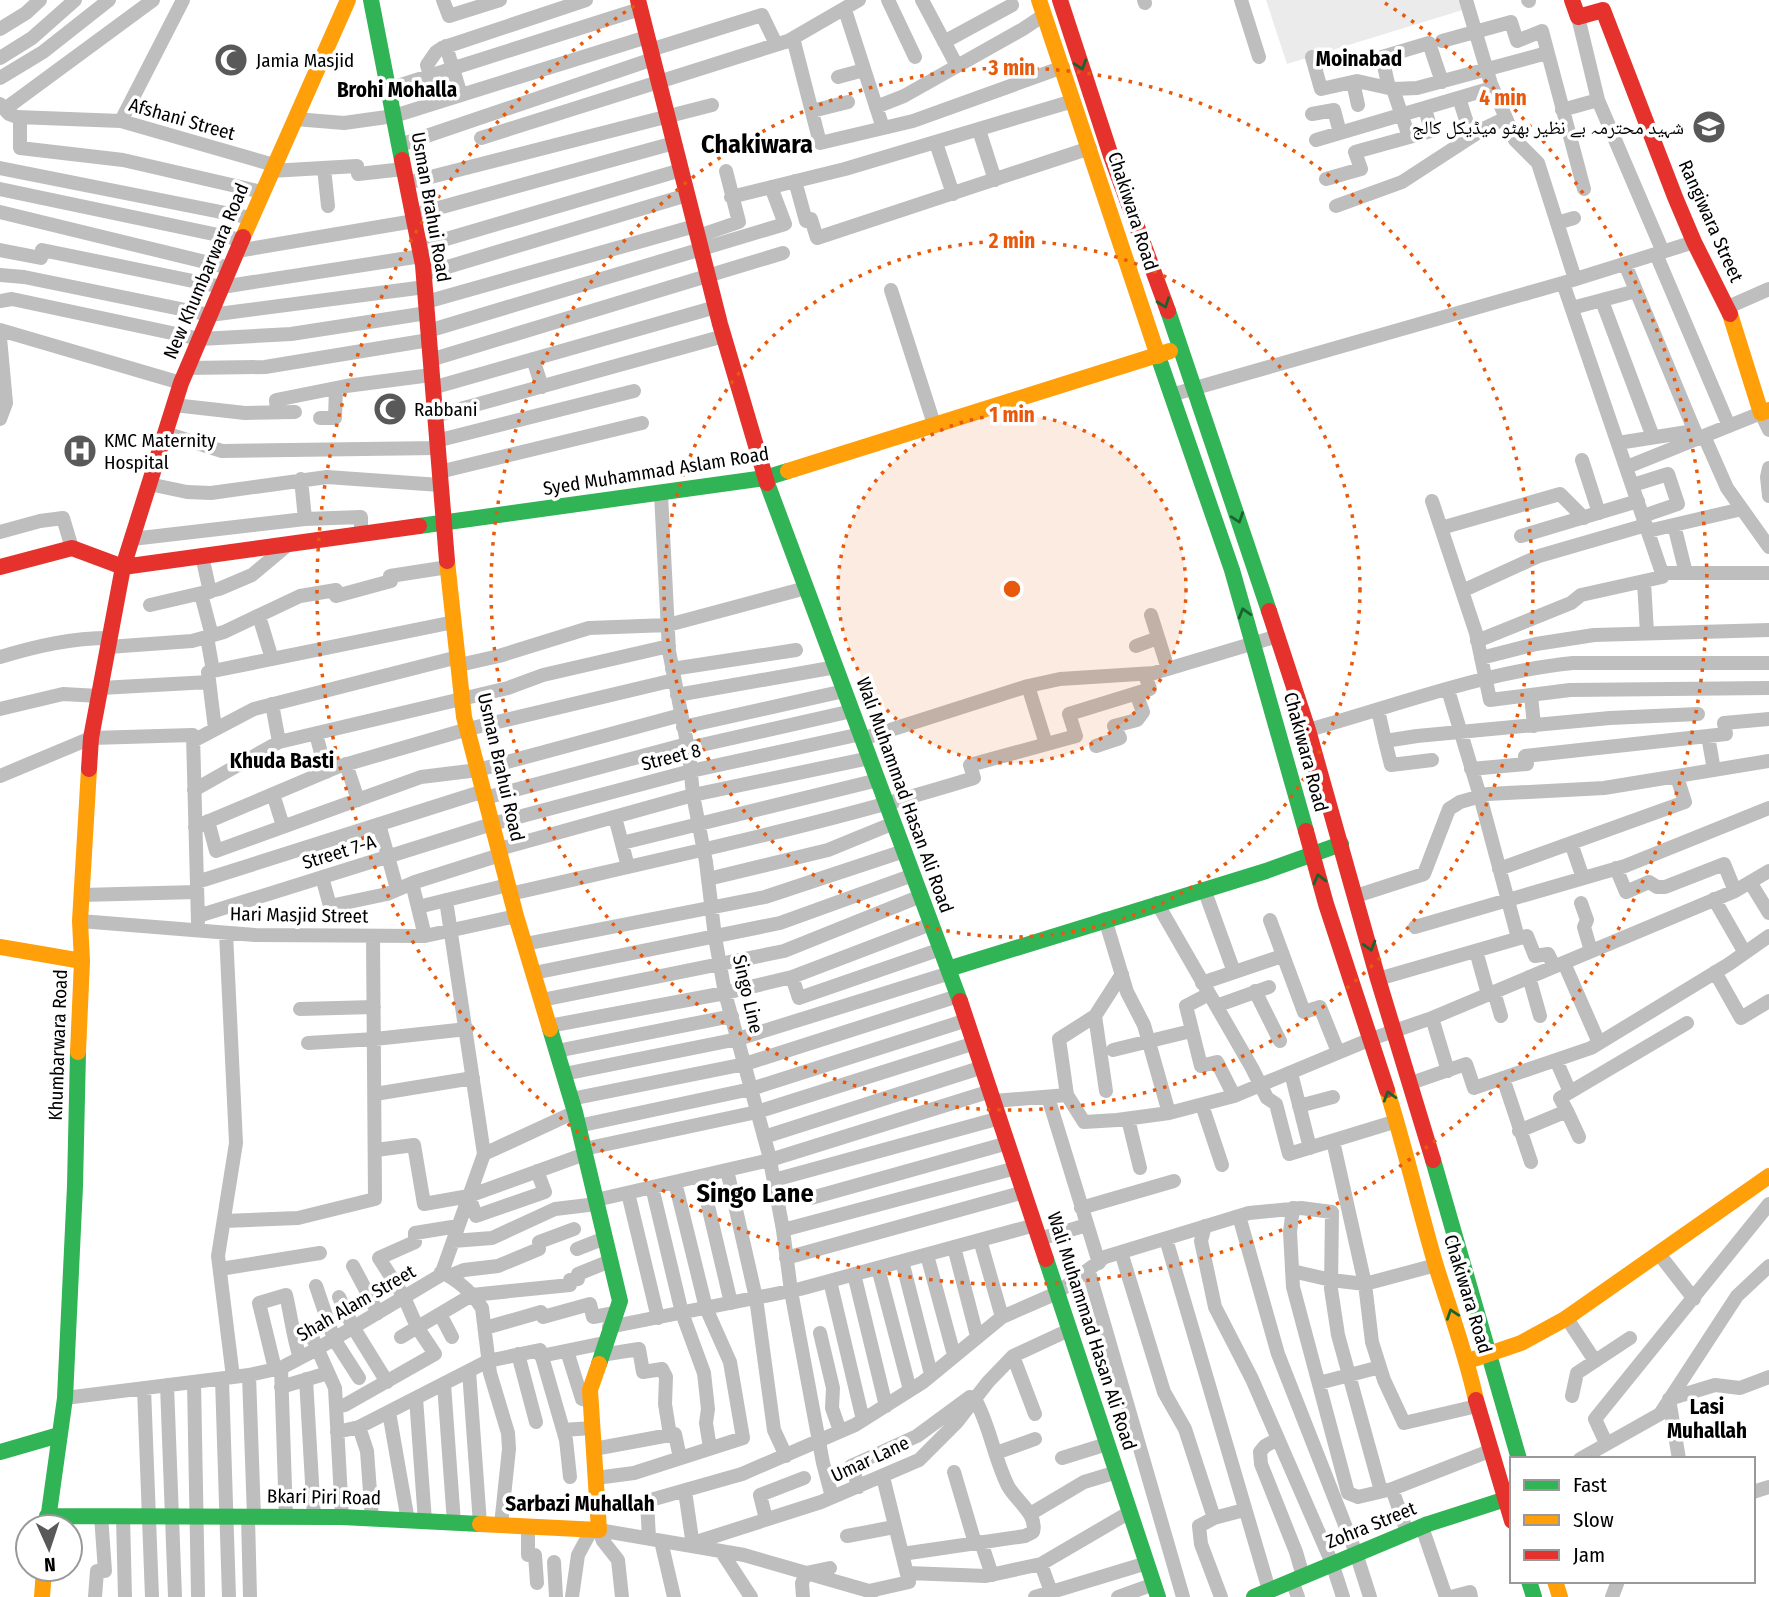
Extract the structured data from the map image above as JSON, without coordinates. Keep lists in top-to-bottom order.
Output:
{
  "streets": {
    "street": [
      "Afshani Street",
      "Usman Brahui Road",
      "Chakiwara Road",
      "Rangiwara Street",
      "New Khumbarwara Road",
      "Syed Muhammad Aslam Road",
      "Street 8",
      "Wali Muhammad Hasan Ali Road",
      "Street 7-A",
      "Hari Masjid Street",
      "Singo Line",
      "Khumbarwara Road",
      "Shah Alam Street",
      "Umar Lane",
      "Bkari Piri Road",
      "Zohra Street"
    ]
  },
  "crossings": [
    ["Afshani Street", "Usman Brahui Road"],
    ["Afshani Street", "New Khumbarwara Road"],
    ["Usman Brahui Road", "Syed Muhammad Aslam Road"],
    ["Usman Brahui Road", "Street 8"],
    ["Usman Brahui Road", "Street 7-A"],
    ["Usman Brahui Road", "Hari Masjid Street"],
    ["Usman Brahui Road", "Bkari Piri Road"],
    ["Chakiwara Road", "Syed Muhammad Aslam Road"],
    ["Chakiwara Road", "Street 8"],
    ["Chakiwara Road", "Zohra Street"],
    ["New Khumbarwara Road", "Syed Muhammad Aslam Road"],
    ["New Khumbarwara Road", "Khumbarwara Road"],
    ["Syed Muhammad Aslam Road", "Wali Muhammad Hasan Ali Road"],
    ["Syed Muhammad Aslam Road", "Singo Line"],
    ["Syed Muhammad Aslam Road", "Khumbarwara Road"],
    ["Street 8", "Wali Muhammad Hasan Ali Road"],
    ["Street 8", "Street 7-A"],
    ["Street 8", "Singo Line"],
    ["Wali Muhammad Hasan Ali Road", "Umar Lane"],
    ["Street 7-A", "Hari Masjid Street"],
    ["Hari Masjid Street", "Khumbarwara Road"],
    ["Singo Line", "Umar Lane"],
    ["Khumbarwara Road", "Shah Alam Street"]
  ],
  "districts": [
    "Moinabad",
    "Brohi Mohalla",
    "Chakiwara",
    "Khuda Basti",
    "Singo Lane",
    "Lasi Muhallah",
    "Sarbazi Muhallah"
  ],
  "places": {
    "mosque": ["Jamia Masjid", "Rabbani"],
    "school or university": ["شہید محترمہ بے نظیر بھٹو میڈیکل کالج"],
    "hospital": ["KMC Maternity Hospital"]
  },
  "legend": ["Fast", "Slow", "Jam"],
  "north": "bottom",
  "rings": [
    "3 min",
    "4 min",
    "2 min",
    "1 min"
  ]
}
